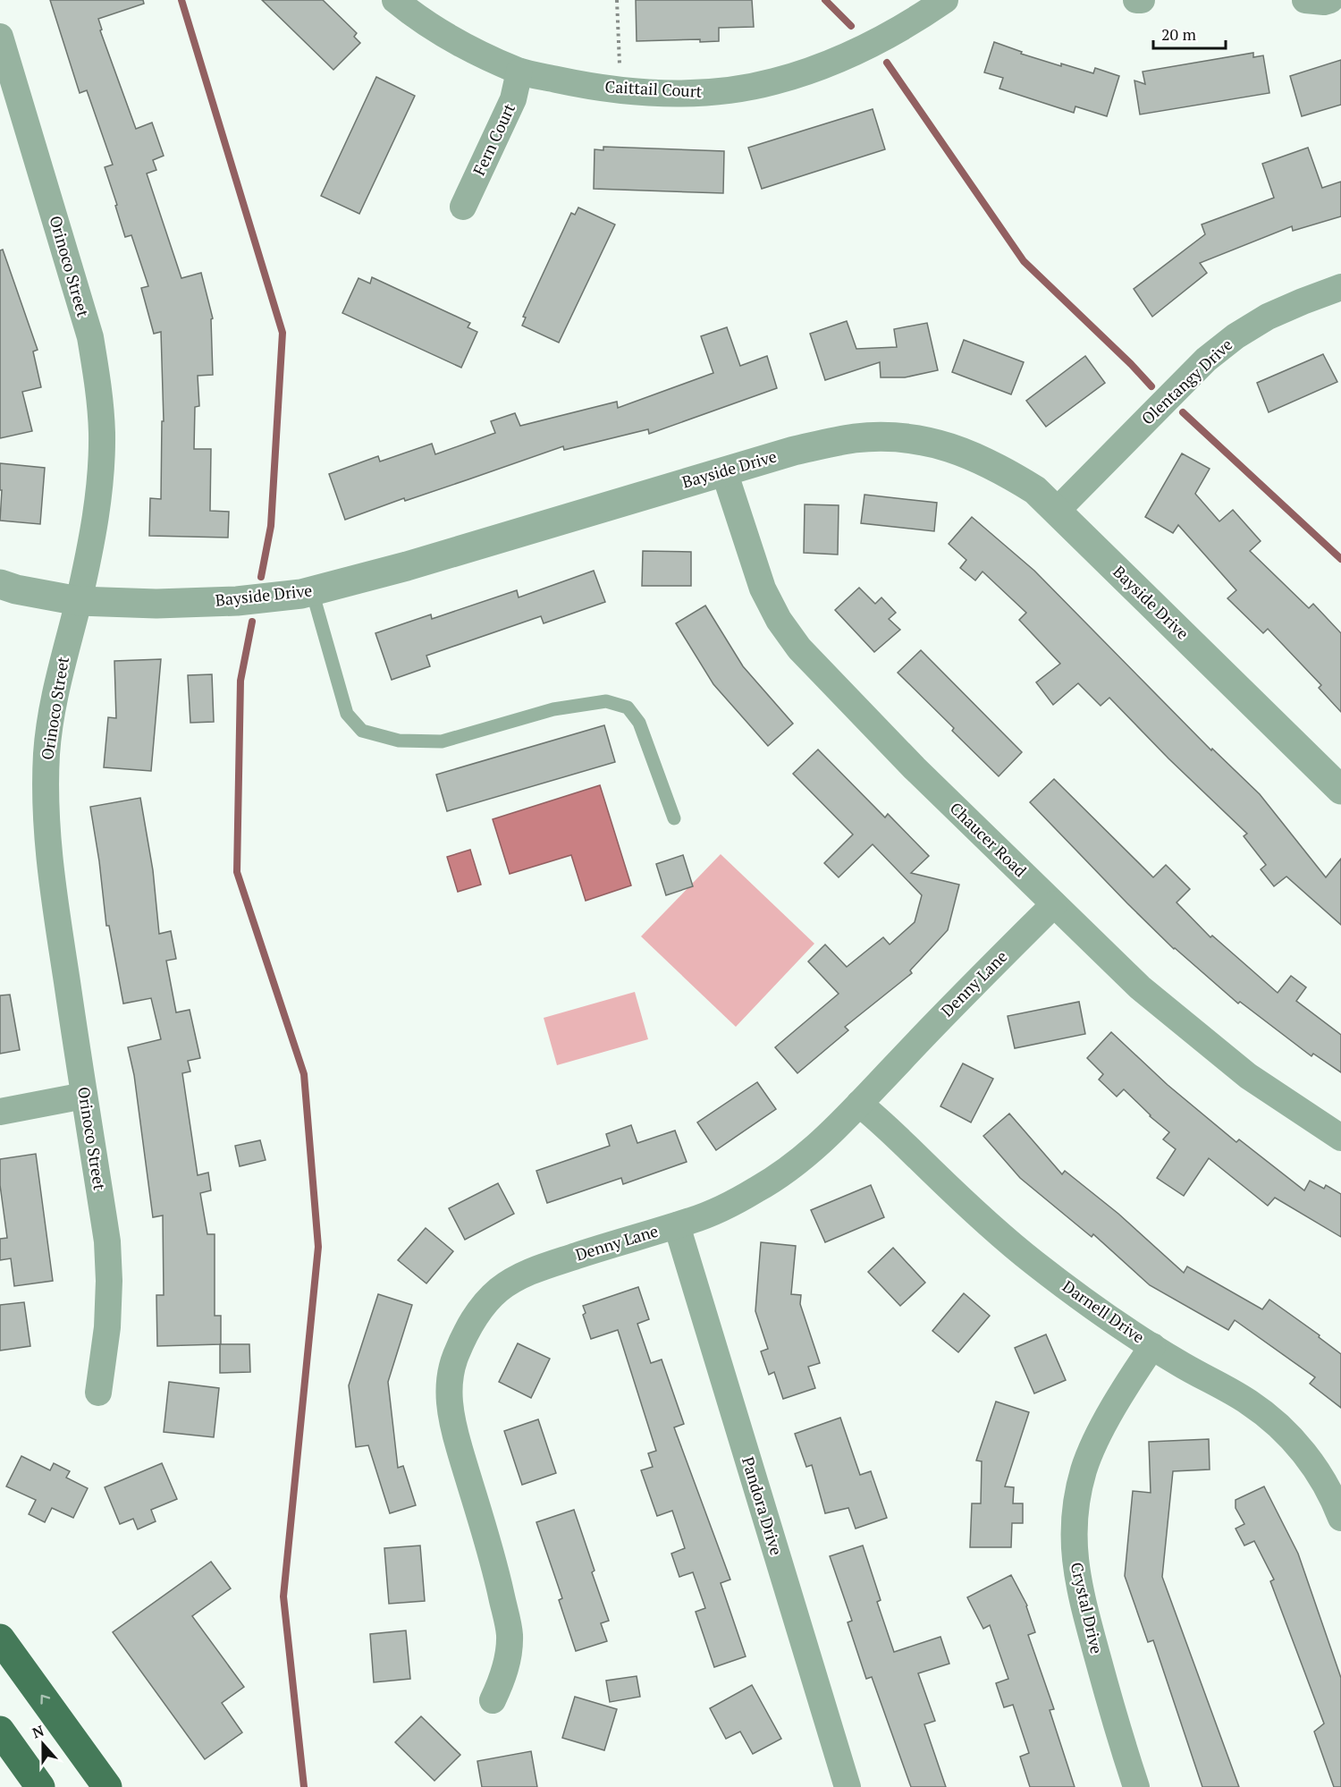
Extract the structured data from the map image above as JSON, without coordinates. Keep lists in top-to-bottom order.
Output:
{
  "streets": {
    "street": [
      "Caittail Court",
      "Fern Court",
      "Orinoco Street",
      "Olentangy Drive",
      "Bayside Drive",
      "Chaucer Road",
      "Denny Lane",
      "Darnell Drive",
      "Pandora Drive",
      "Crystal Drive"
    ]
  },
  "crossings": [
    ["Caittail Court", "Fern Court"],
    ["Orinoco Street", "Bayside Drive"],
    ["Olentangy Drive", "Bayside Drive"],
    ["Bayside Drive", "Chaucer Road"],
    ["Chaucer Road", "Denny Lane"],
    ["Denny Lane", "Darnell Drive"],
    ["Denny Lane", "Pandora Drive"],
    ["Darnell Drive", "Crystal Drive"]
  ],
  "scale_bar": "20 m",
  "north": "top"
}
